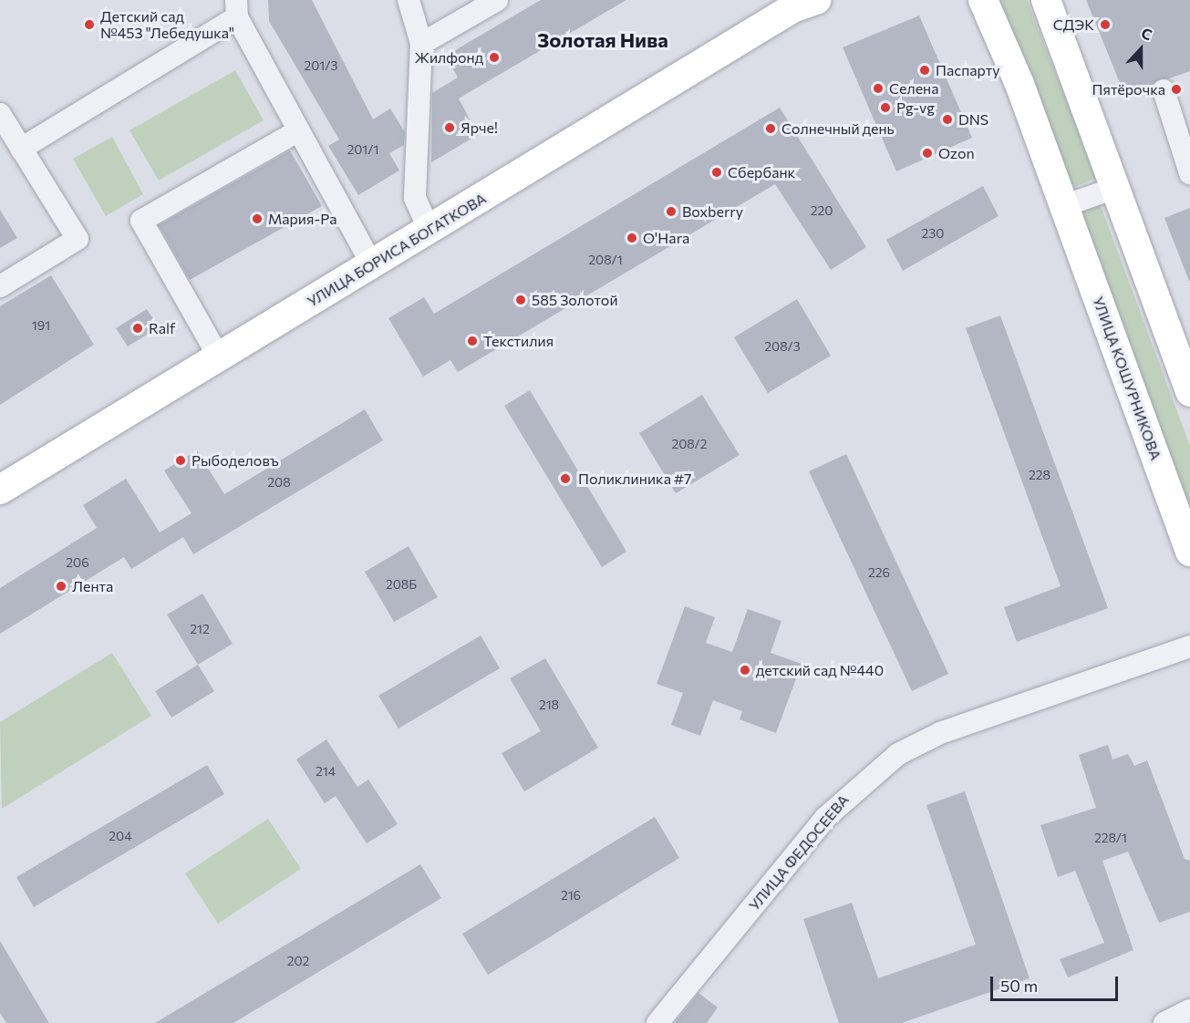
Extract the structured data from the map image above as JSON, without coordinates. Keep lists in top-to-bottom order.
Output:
{
  "streets": {
    "main road": ["УЛИЦА БОРИСА БОГАТКОВА", "УЛИЦА КОШУРНИКОВА"],
    "street": ["УЛИЦА ФЕДОСЕЕВА"]
  },
  "districts": ["Золотая Нива"],
  "places": [
    "Детский сад №453 \"Лебедушка\"",
    "СДЭК",
    "Жилфонд",
    "Паспарту",
    "Селена",
    "Пятёрочка",
    "Pg-vg",
    "DNS",
    "Ярче!",
    "Солнечный день",
    "Ozon",
    "Сбербанк",
    "Boxberry",
    "Мария-Ра",
    "O'Hara",
    "585 Золотой",
    "Ralf",
    "Текстилия",
    "Рыбоделовъ",
    "Поликлиника #7",
    "Лента",
    "детский сад №440"
  ],
  "house_numbers": [
    "201/3",
    "201/1",
    "220",
    "230",
    "208/1",
    "191",
    "208/3",
    "208/2",
    "228",
    "208",
    "206",
    "226",
    "208Б",
    "212",
    "218",
    "214",
    "204",
    "228/1",
    "216",
    "202"
  ],
  "scale_bar": "50 m",
  "north": "top"
}
